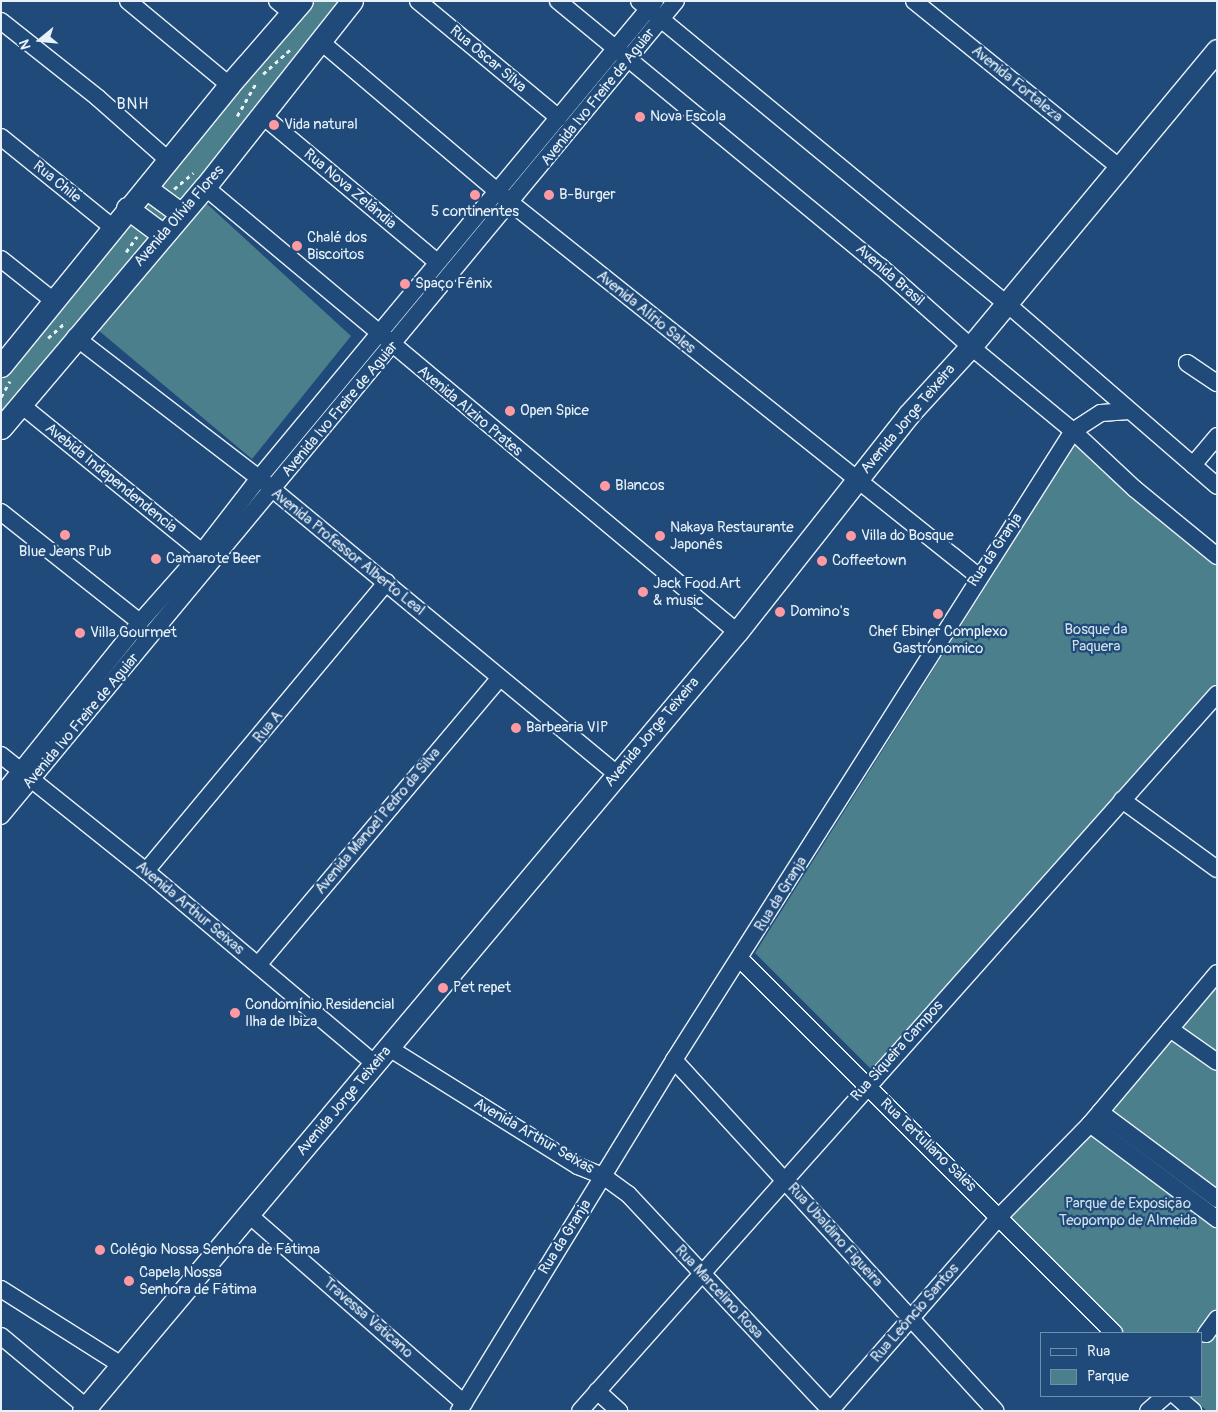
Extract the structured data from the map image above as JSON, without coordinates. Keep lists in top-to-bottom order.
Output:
{
  "streets": {
    "main road": ["Avenida Olívia Flores", "Avenida Jorge Teixeira"],
    "street": [
      "Rua Oscar Silva",
      "Avenida Fortaleza",
      "Avenida Ivo Freire de Aguiar",
      "Rua Chile",
      "Rua Nova Zelândia",
      "Avenida Brasil",
      "Avenida Alírio Sales",
      "Avenida Alziro Prates",
      "Avebida Independendencia",
      "Rua da Granja",
      "Avenida Professor Alberto Leal",
      "Rua A",
      "Avenida Manoel Pedro da Silva",
      "Avenida Arthur Seixas",
      "Rua Siqueira Campos",
      "Rua Tertuliano Sales",
      "Rua Ubaldino Figueira",
      "Rua Marcelino Rosa",
      "Rua Leôncio Santos",
      "Travessa Vaticano"
    ]
  },
  "crossings": [
    ["Rua Oscar Silva", "Avenida Ivo Freire de Aguiar"],
    ["Avenida Fortaleza", "Avenida Jorge Teixeira"],
    ["Avenida Ivo Freire de Aguiar", "Rua Nova Zelândia"],
    ["Avenida Ivo Freire de Aguiar", "Avenida Brasil"],
    ["Avenida Ivo Freire de Aguiar", "Avenida Alírio Sales"],
    ["Avenida Ivo Freire de Aguiar", "Avenida Alziro Prates"],
    ["Avenida Ivo Freire de Aguiar", "Avebida Independendencia"],
    ["Avenida Ivo Freire de Aguiar", "Avenida Professor Alberto Leal"],
    ["Avenida Ivo Freire de Aguiar", "Avenida Arthur Seixas"],
    ["Rua Nova Zelândia", "Avenida Olívia Flores"],
    ["Avenida Olívia Flores", "Avenida Alírio Sales"],
    ["Avenida Olívia Flores", "Avenida Alziro Prates"],
    ["Avenida Olívia Flores", "Avebida Independendencia"],
    ["Avenida Olívia Flores", "Avenida Professor Alberto Leal"],
    ["Avenida Brasil", "Avenida Jorge Teixeira"],
    ["Avenida Brasil", "Rua da Granja"],
    ["Avenida Alírio Sales", "Avenida Jorge Teixeira"],
    ["Avenida Alírio Sales", "Rua da Granja"],
    ["Avenida Alziro Prates", "Avenida Jorge Teixeira"],
    ["Avenida Jorge Teixeira", "Avenida Professor Alberto Leal"],
    ["Avenida Jorge Teixeira", "Avenida Arthur Seixas"],
    ["Avenida Jorge Teixeira", "Travessa Vaticano"],
    ["Rua da Granja", "Avenida Arthur Seixas"],
    ["Rua da Granja", "Rua Tertuliano Sales"],
    ["Rua da Granja", "Rua Ubaldino Figueira"],
    ["Rua da Granja", "Rua Marcelino Rosa"],
    ["Rua da Granja", "Travessa Vaticano"],
    ["Avenida Professor Alberto Leal", "Rua A"],
    ["Avenida Professor Alberto Leal", "Avenida Manoel Pedro da Silva"],
    ["Rua A", "Avenida Arthur Seixas"],
    ["Avenida Manoel Pedro da Silva", "Avenida Arthur Seixas"],
    ["Avenida Arthur Seixas", "Rua Marcelino Rosa"],
    ["Rua Siqueira Campos", "Rua Tertuliano Sales"],
    ["Rua Siqueira Campos", "Rua Ubaldino Figueira"],
    ["Rua Siqueira Campos", "Rua Marcelino Rosa"],
    ["Rua Tertuliano Sales", "Rua Leôncio Santos"],
    ["Rua Ubaldino Figueira", "Rua Leôncio Santos"],
    ["Rua Marcelino Rosa", "Rua Leôncio Santos"]
  ],
  "districts": ["BNH"],
  "parks": ["Bosque da Paquera", "Parque de Exposição Teopompo de Almeida"],
  "places": [
    "Nova Escola",
    "Vida natural",
    "5 continentes",
    "B-Burger",
    "Chalé dos Biscoitos",
    "Spaço Fênix",
    "Open Spice",
    "Blancos",
    "Blue Jeans Pub",
    "Nakaya Restaurante Japonês",
    "Villa do Bosque",
    "Camarote Beer",
    "Coffeetown",
    "Jack Food.Art & music",
    "Domino's",
    "Chef Ebiner Complexo Gastronomico",
    "Villa Gourmet",
    "Barbearia VIP",
    "Pet repet",
    "Condomínio Residencial Ilha de Ibiza",
    "Colégio Nossa Senhora de Fátima",
    "Capela Nossa Senhora de Fátima"
  ],
  "legend": ["Rua", "Parque"],
  "north": "left"
}
